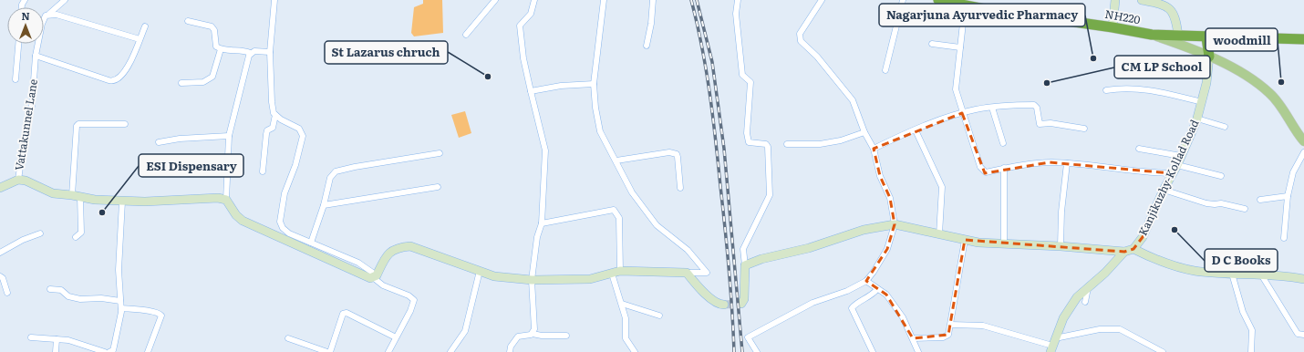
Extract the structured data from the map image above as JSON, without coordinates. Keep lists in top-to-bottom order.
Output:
{
  "streets": {
    "highway": ["NH220"],
    "main road": ["Kanjikuzhy-Kollad Road"],
    "street": ["Vattakunnel Lane"]
  },
  "places": [
    "Nagarjuna Ayurvedic Pharmacy",
    "St Lazarus chruch",
    "woodmill",
    "CM LP School",
    "ESI Dispensary",
    "D C Books"
  ],
  "north": "top"
}
